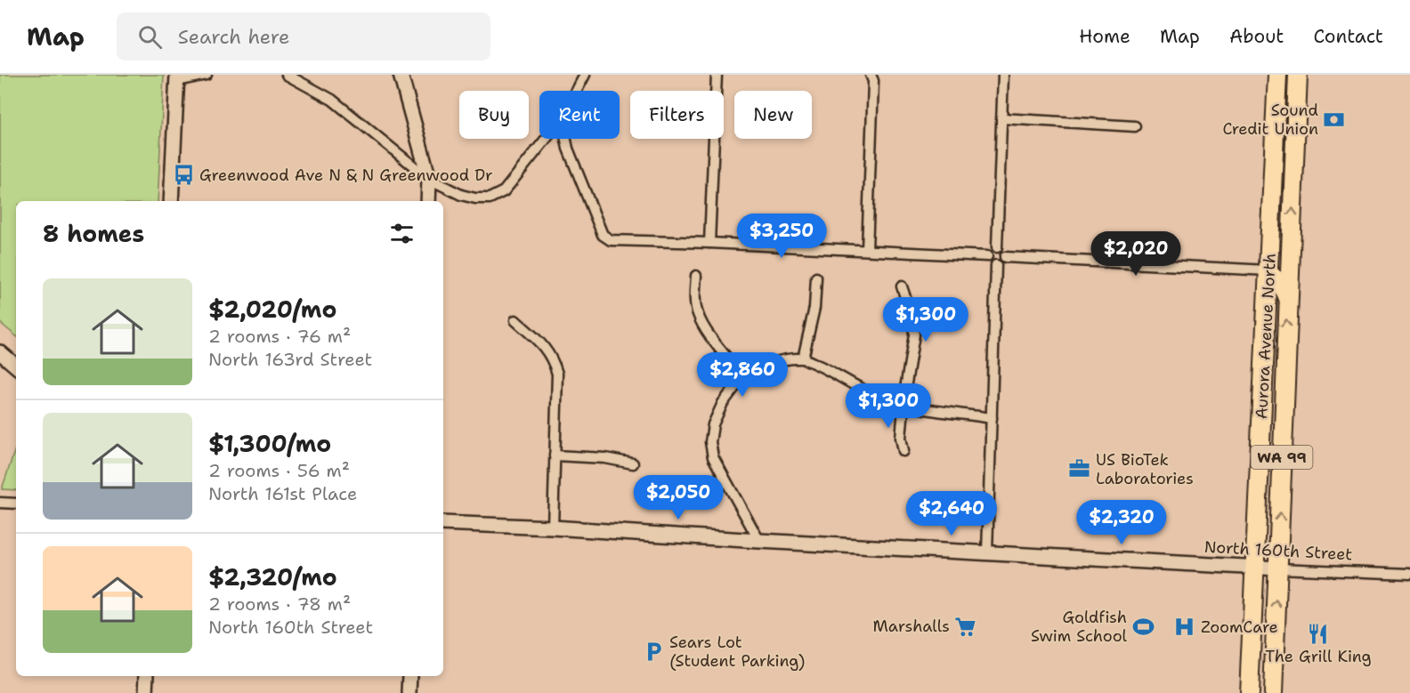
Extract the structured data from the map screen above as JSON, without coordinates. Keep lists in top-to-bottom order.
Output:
{
  "streets": {
    "highway": ["Aurora Avenue North", "WA 99"],
    "street": ["North 160th Street"]
  },
  "crossings": [
    ["Aurora Avenue North", "North 160th Street"]
  ],
  "places": {
    "bank": ["Sound Credit Union"],
    "bus stop": ["Greenwood Ave N & N Greenwood Dr"],
    "office": ["US BioTek Laboratories"],
    "supermarket": ["Marshalls"],
    "sports": ["Goldfish Swim School"],
    "hospital": ["ZoomCare"],
    "restaurant": ["The Grill King"],
    "parking": ["Sears Lot (Student Parking)"]
  },
  "page": {
    "header": "Map",
    "search": "Search here",
    "nav": [
      "Home",
      "Map",
      "About",
      "Contact"
    ],
    "chip": [
      "Buy",
      "Rent",
      "Filters",
      "New"
    ],
    "heading": "8 homes",
    "price": [
      "$3,250",
      "$2,020",
      "$1,300",
      "$2,860",
      "$1,300",
      "$2,050",
      "$2,640",
      "$2,320"
    ],
    "list": [
      {
        "name": "$2,020/mo",
        "note": "2 rooms · 76 m² · North 163rd Street"
      },
      {
        "name": "$1,300/mo",
        "note": "2 rooms · 56 m² · North 161st Place"
      },
      {
        "name": "$2,320/mo",
        "note": "2 rooms · 78 m² · North 160th Street"
      }
    ]
  }
}
